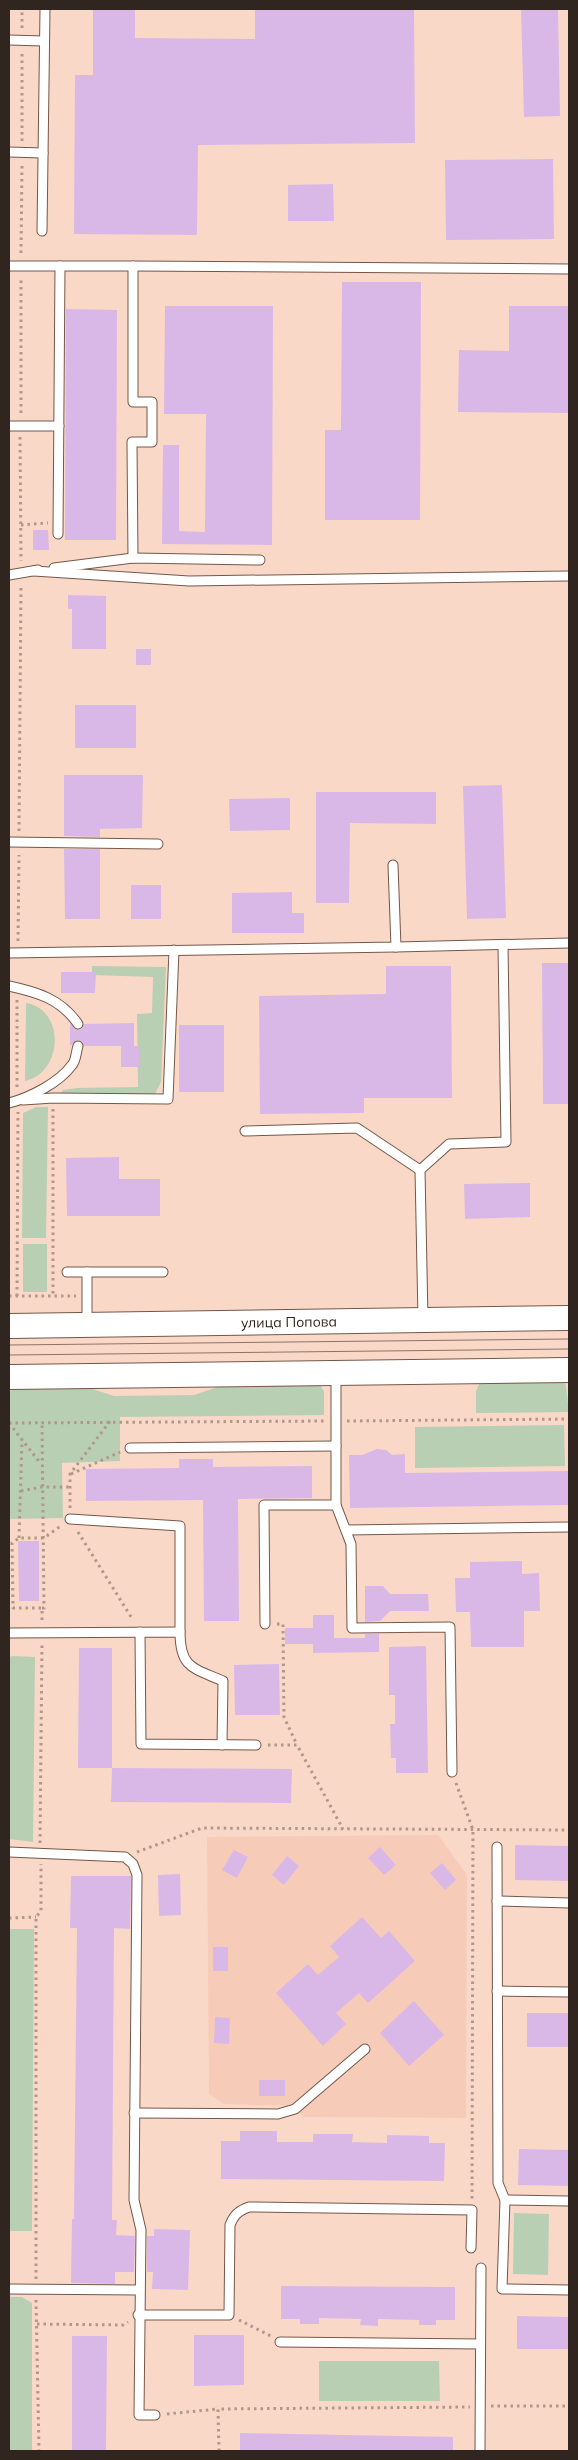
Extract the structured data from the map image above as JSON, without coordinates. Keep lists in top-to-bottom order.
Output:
{
  "streets": {
    "main road": ["улица Попова"]
  }
}
